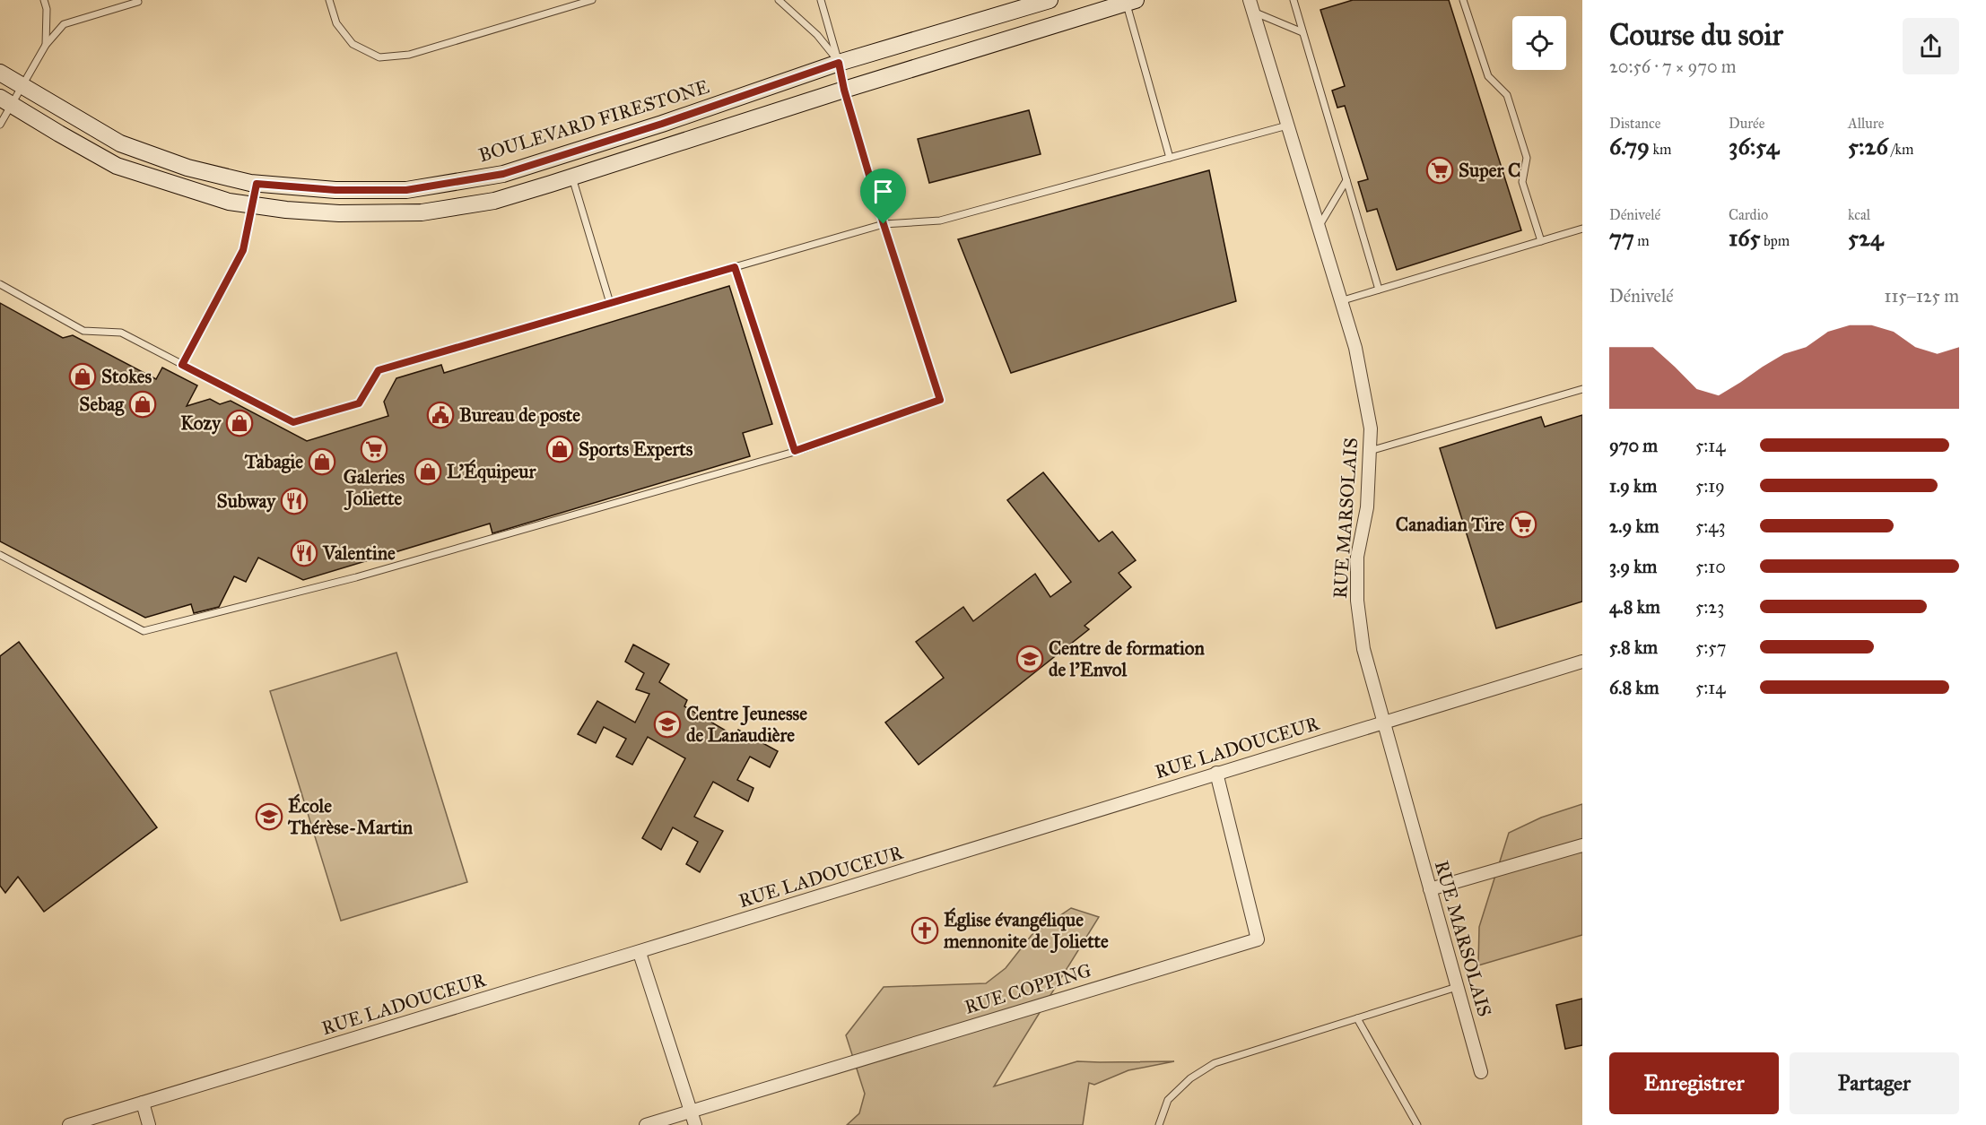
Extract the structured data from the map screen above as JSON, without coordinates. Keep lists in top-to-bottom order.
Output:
{
  "streets": {
    "main road": ["BOULEVARD FIRESTONE"],
    "street": ["RUE MARSOLAIS", "RUE LADOUCEUR", "RUE COPPING"]
  },
  "crossings": [
    ["RUE MARSOLAIS", "RUE LADOUCEUR"],
    ["RUE LADOUCEUR", "RUE COPPING"]
  ],
  "places": {
    "supermarket": ["Super C", "Galeries Joliette", "Canadian Tire"],
    "shop": [
      "Stokes",
      "Sebag",
      "Kozy",
      "Sports Experts",
      "Tabagie",
      "L'Équipeur"
    ],
    "public building": ["Bureau de poste"],
    "restaurant": ["Subway", "Valentine"],
    "school or university": ["Centre de formation de l'Envol", "Centre Jeunesse de Lanaudière", "École Thérèse-Martin"],
    "church": ["Église évangélique mennonite de Joliette"]
  },
  "page": {
    "heading": ["Course du soir", "20:56 · 7 × 970 m"],
    "stats": [
      ["Distance", "6.79 km"],
      ["Durée", "36:54"],
      ["Allure", "5:26 /km"],
      ["Dénivelé", "77 m"],
      ["Cardio", "165 bpm"],
      ["kcal", "524"]
    ],
    "chart": ["Dénivelé", "115–125 m"],
    "list": [
      {
        "name": "970 m",
        "note": "5:14"
      },
      {
        "name": "1.9 km",
        "note": "5:19"
      },
      {
        "name": "2.9 km",
        "note": "5:43"
      },
      {
        "name": "3.9 km",
        "note": "5:10"
      },
      {
        "name": "4.8 km",
        "note": "5:23"
      },
      {
        "name": "5.8 km",
        "note": "5:57"
      },
      {
        "name": "6.8 km",
        "note": "5:14"
      }
    ],
    "buttons": ["Enregistrer", "Partager"]
  }
}
